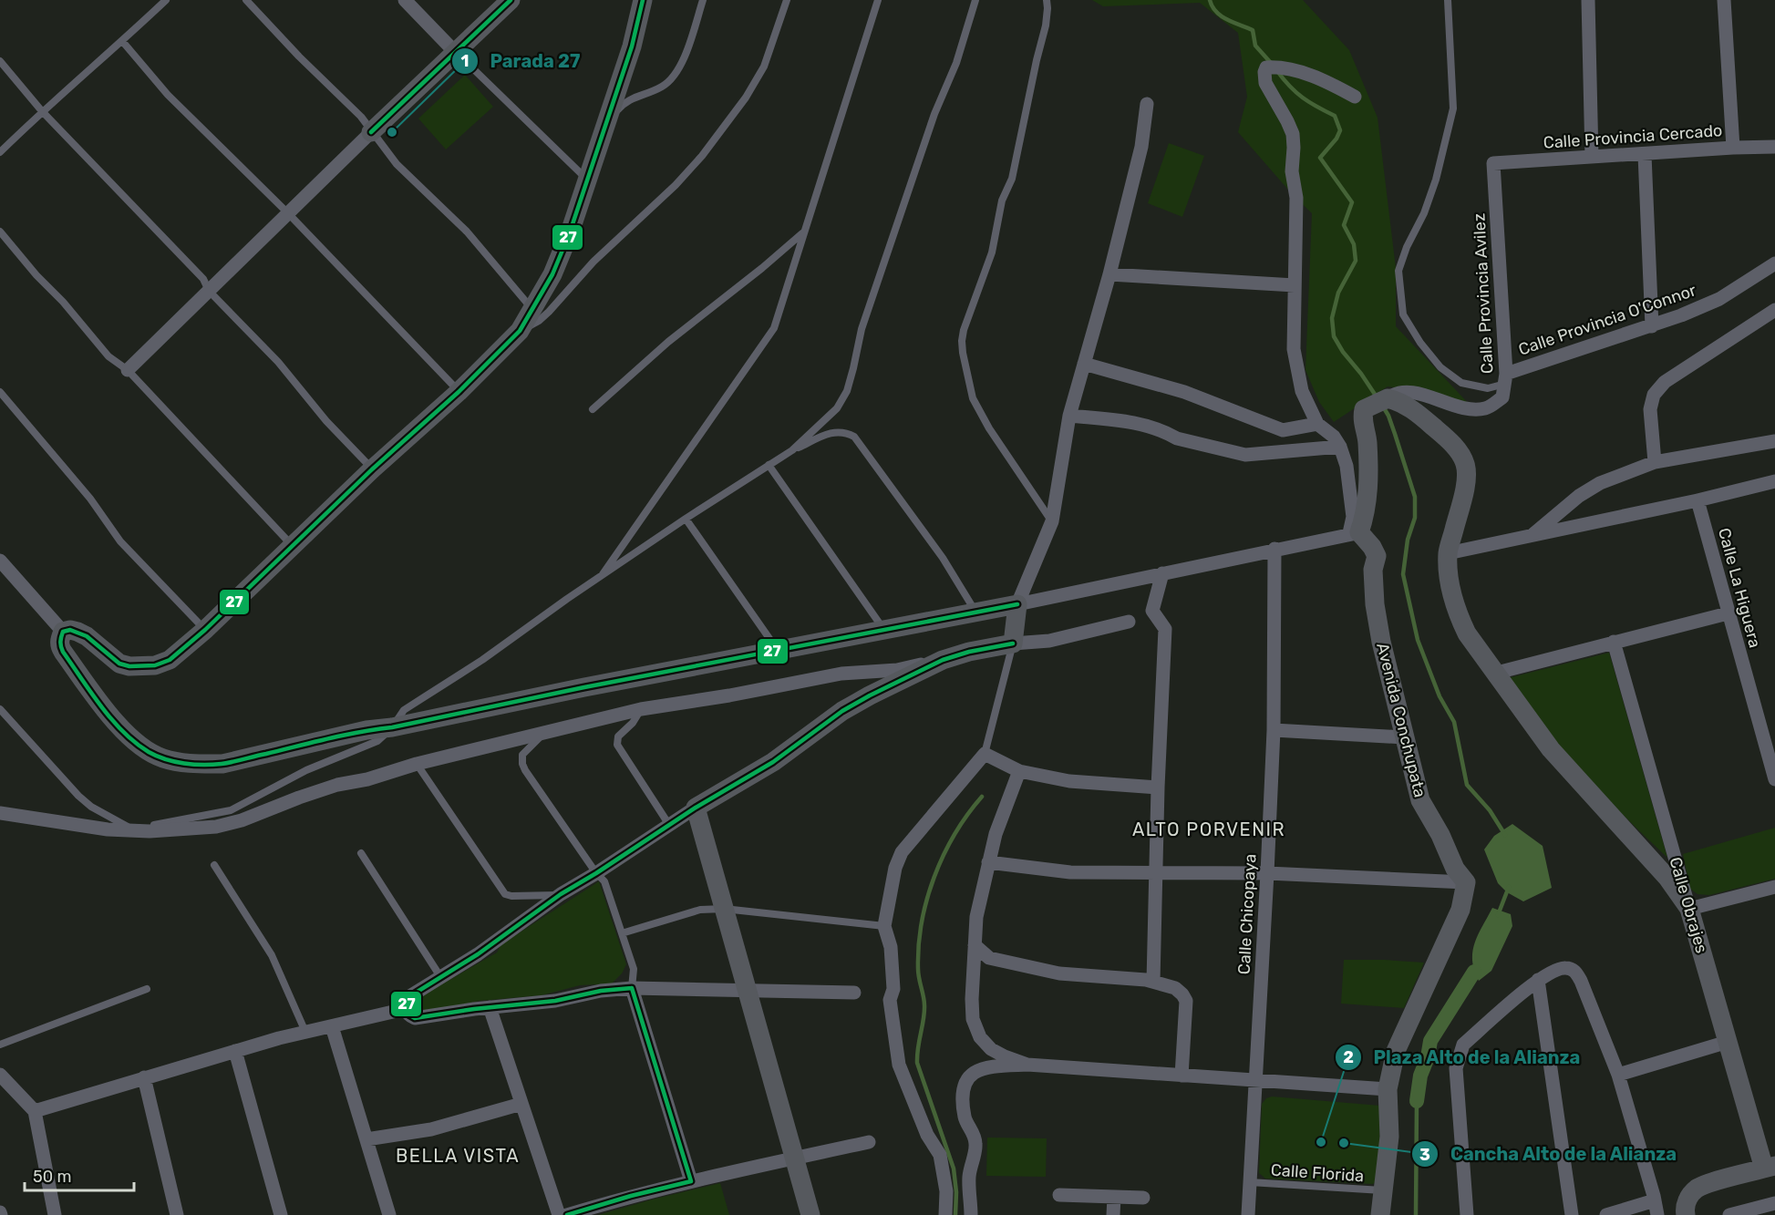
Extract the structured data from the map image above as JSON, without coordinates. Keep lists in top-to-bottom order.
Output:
{
  "streets": {
    "street": [
      "Calle Provincia Cercado",
      "Calle Provincia Avilez",
      "Calle Provincia O'Connor",
      "Calle La Higuera",
      "Avenida Conchupata",
      "Calle Obrajes",
      "Calle Chicopaya"
    ],
    "lane": ["Calle Florida"]
  },
  "crossings": [
    ["Calle Provincia Cercado", "Calle Provincia Avilez"],
    ["Calle Provincia Avilez", "Calle Provincia O'Connor"],
    ["Calle Chicopaya", "Calle Florida"]
  ],
  "districts": ["ALTO PORVENIR", "BELLA VISTA"],
  "places": ["Parada 27", "Plaza Alto de la Alianza", "Cancha Alto de la Alianza"],
  "lines": ["transit line 27"],
  "scale_bar": "50 m"
}
